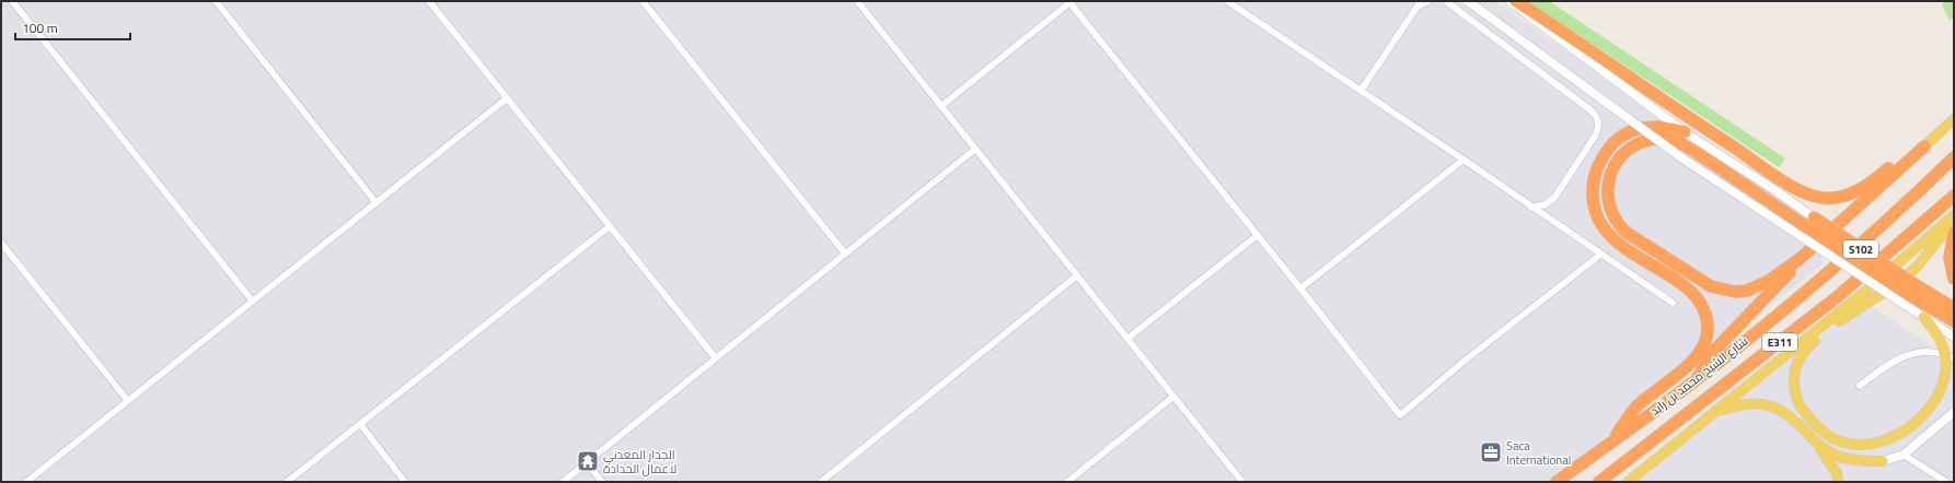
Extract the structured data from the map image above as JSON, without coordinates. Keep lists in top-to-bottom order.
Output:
{
  "streets": {
    "highway": ["S102", "E311", "شارع الشيخ محمد بن زايد"]
  },
  "places": {
    "office": ["Saca International"],
    "temple": ["الجدار المعدني لاعمال الحدادة"]
  },
  "scale_bar": "100 m"
}
